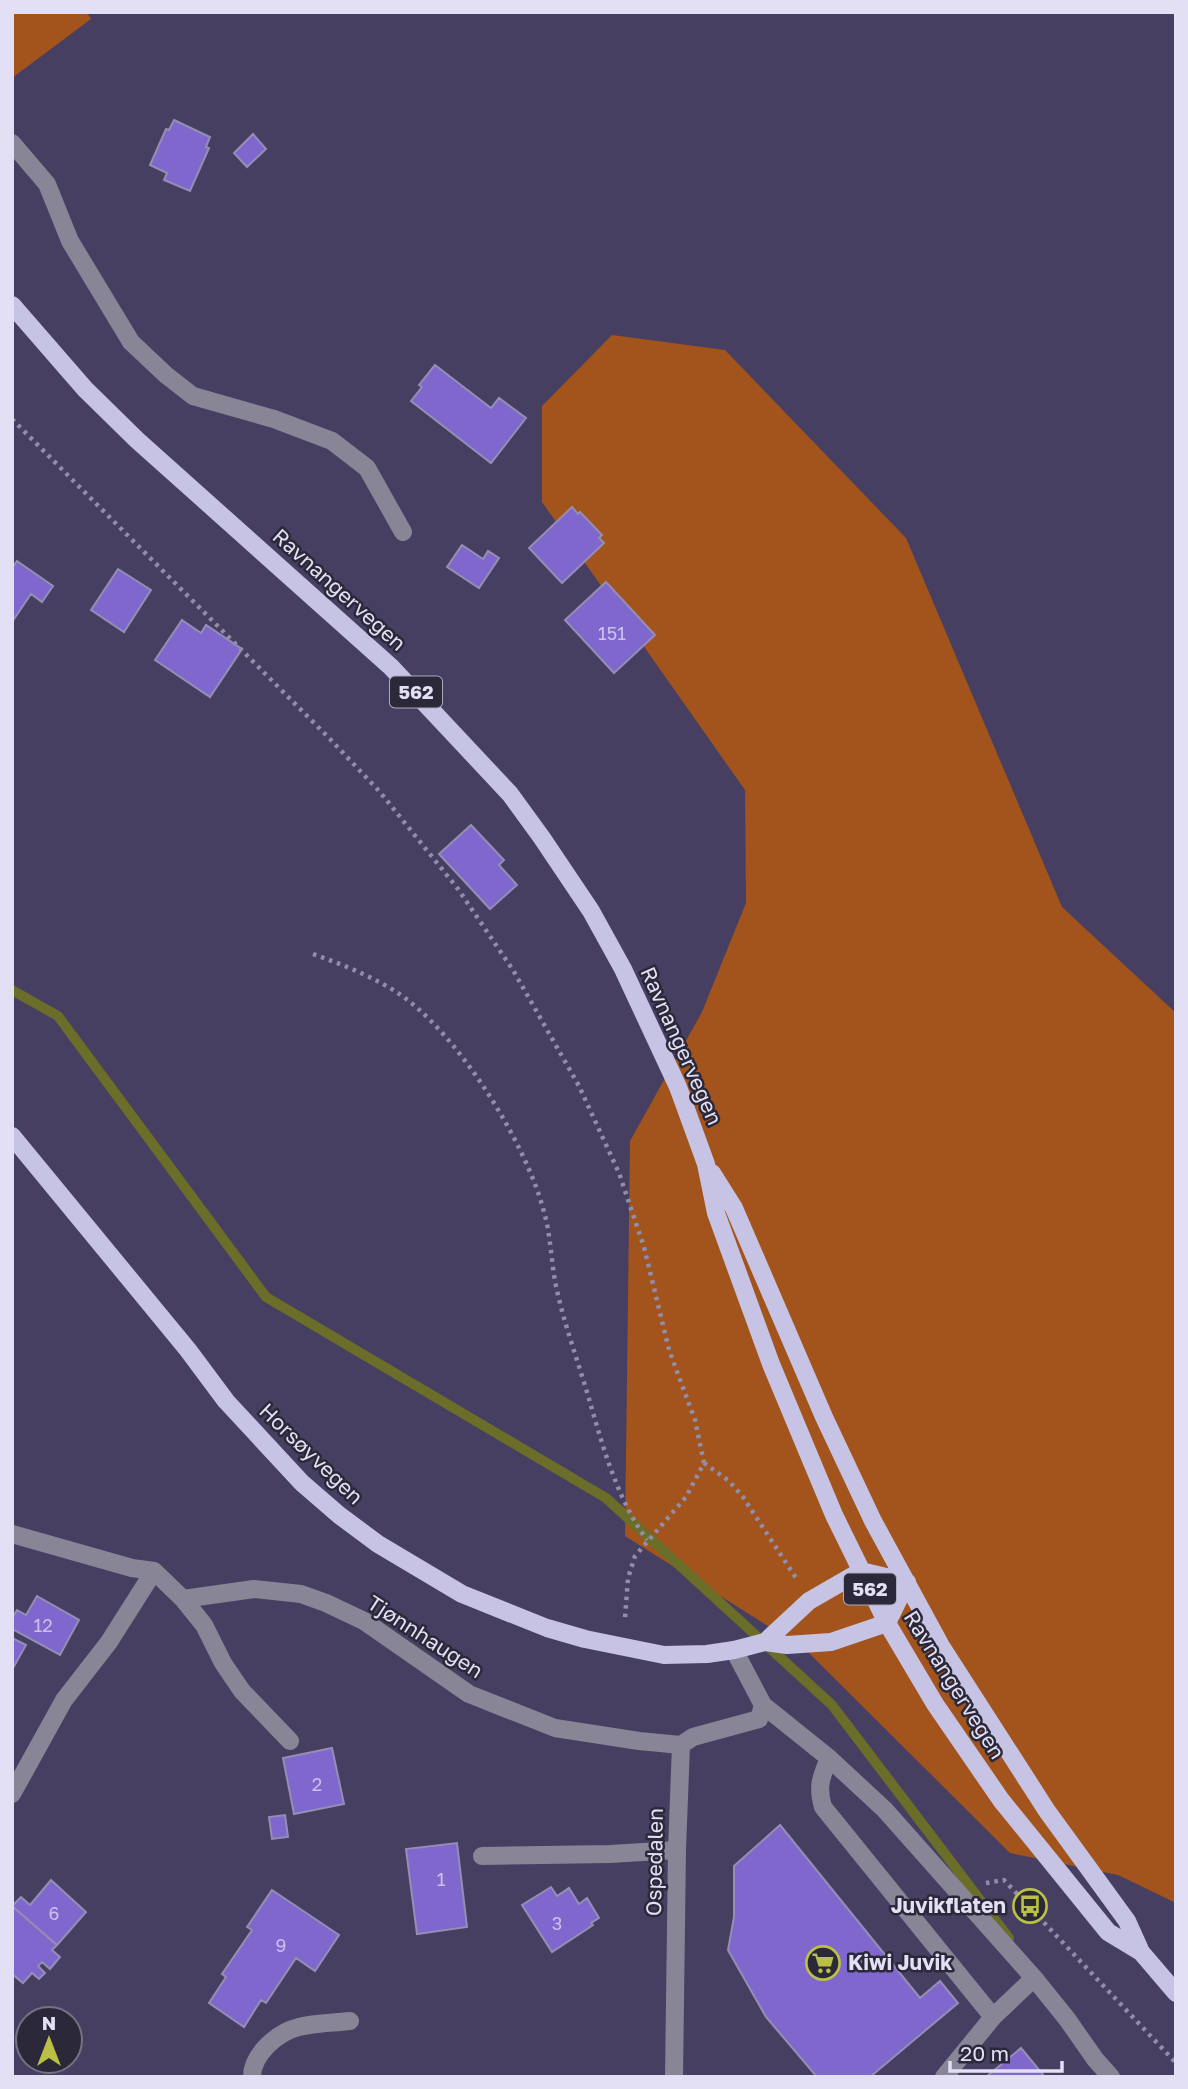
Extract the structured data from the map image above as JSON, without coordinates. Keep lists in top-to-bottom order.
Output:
{
  "streets": {
    "main road": ["Ravnangervegen", "562", "Horsøyvegen"],
    "street": ["Tjønnhaugen", "Ospedalen"]
  },
  "crossings": [
    ["Ravnangervegen", "Horsøyvegen"],
    ["Tjønnhaugen", "Ospedalen"]
  ],
  "places": {
    "bus stop": ["Juvikflaten"],
    "supermarket": ["Kiwi Juvik"]
  },
  "house_numbers": [
    "151",
    "12",
    "2",
    "1",
    "6",
    "3",
    "9"
  ],
  "scale_bar": "20 m",
  "north": "top"
}
